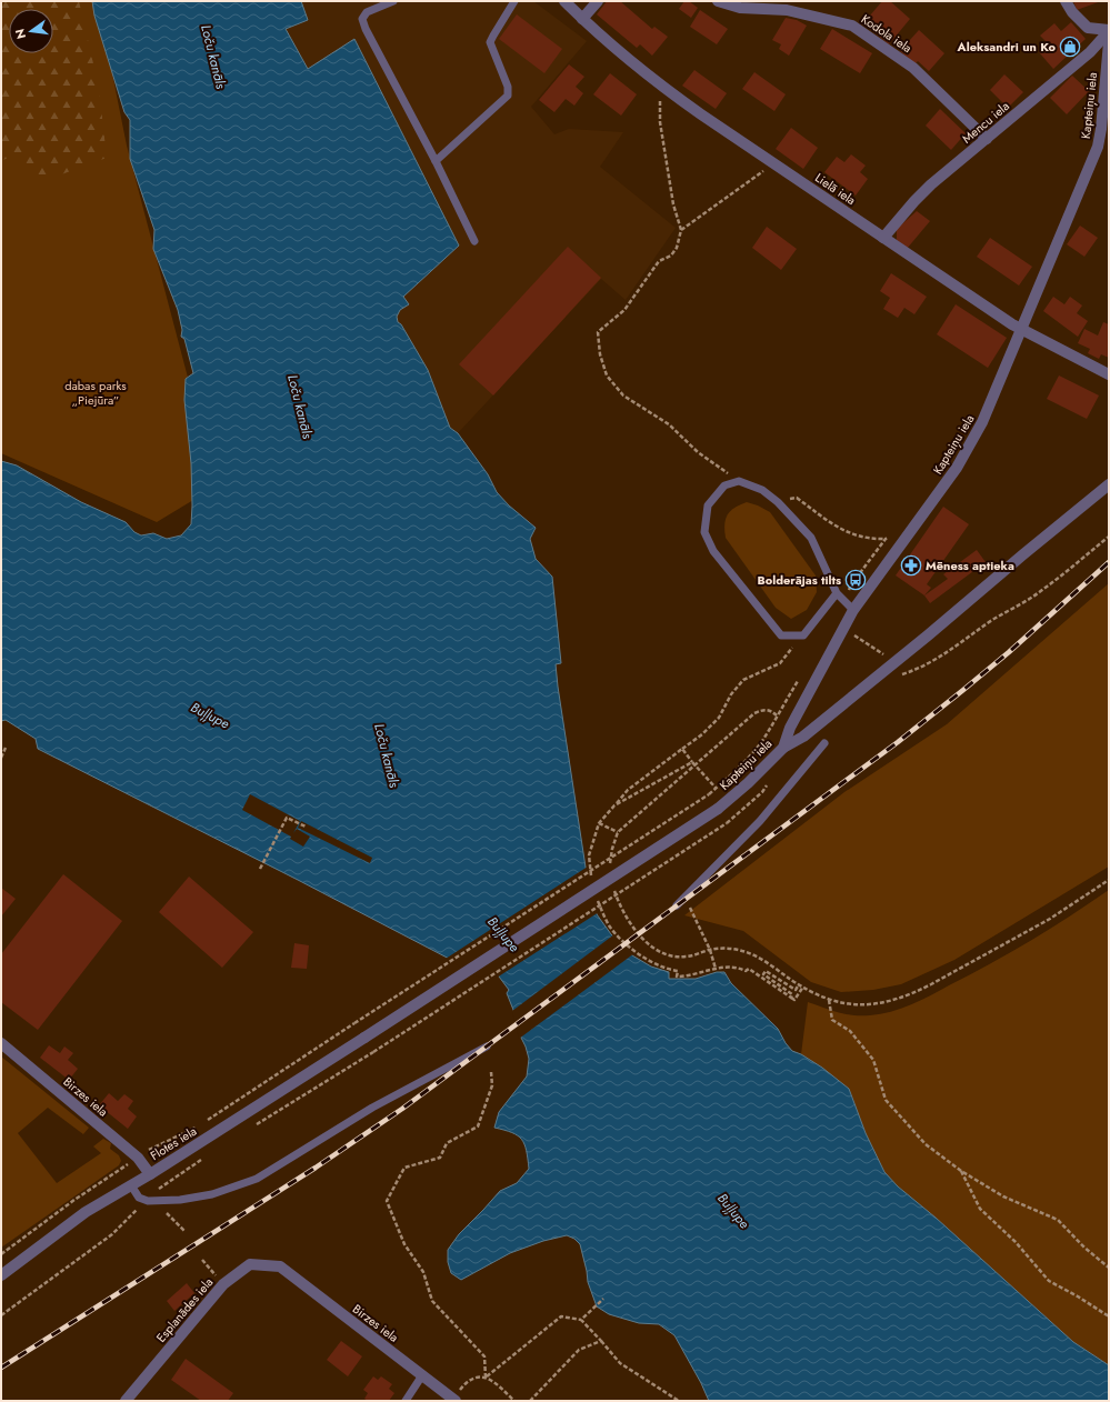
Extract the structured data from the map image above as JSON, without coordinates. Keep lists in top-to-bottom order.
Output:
{
  "streets": {
    "street": [
      "Kodola iela",
      "Kapteiņu iela",
      "Mencu iela",
      "Lielā iela",
      "Birzes iela",
      "Flotes iela",
      "Esplanādes iela"
    ]
  },
  "crossings": [
    ["Kodola iela", "Mencu iela"],
    ["Kapteiņu iela", "Lielā iela"],
    ["Kapteiņu iela", "Flotes iela"],
    ["Mencu iela", "Lielā iela"],
    ["Birzes iela", "Flotes iela"],
    ["Birzes iela", "Esplanādes iela"]
  ],
  "water": ["Loču kanāls", "Buļļupe"],
  "parks": ["dabas parks „Piejūra”"],
  "places": {
    "shop": ["Aleksandri un Ko"],
    "pharmacy": ["Mēness aptieka"],
    "bus stop": ["Bolderājas tilts"]
  },
  "north": "left"
}
